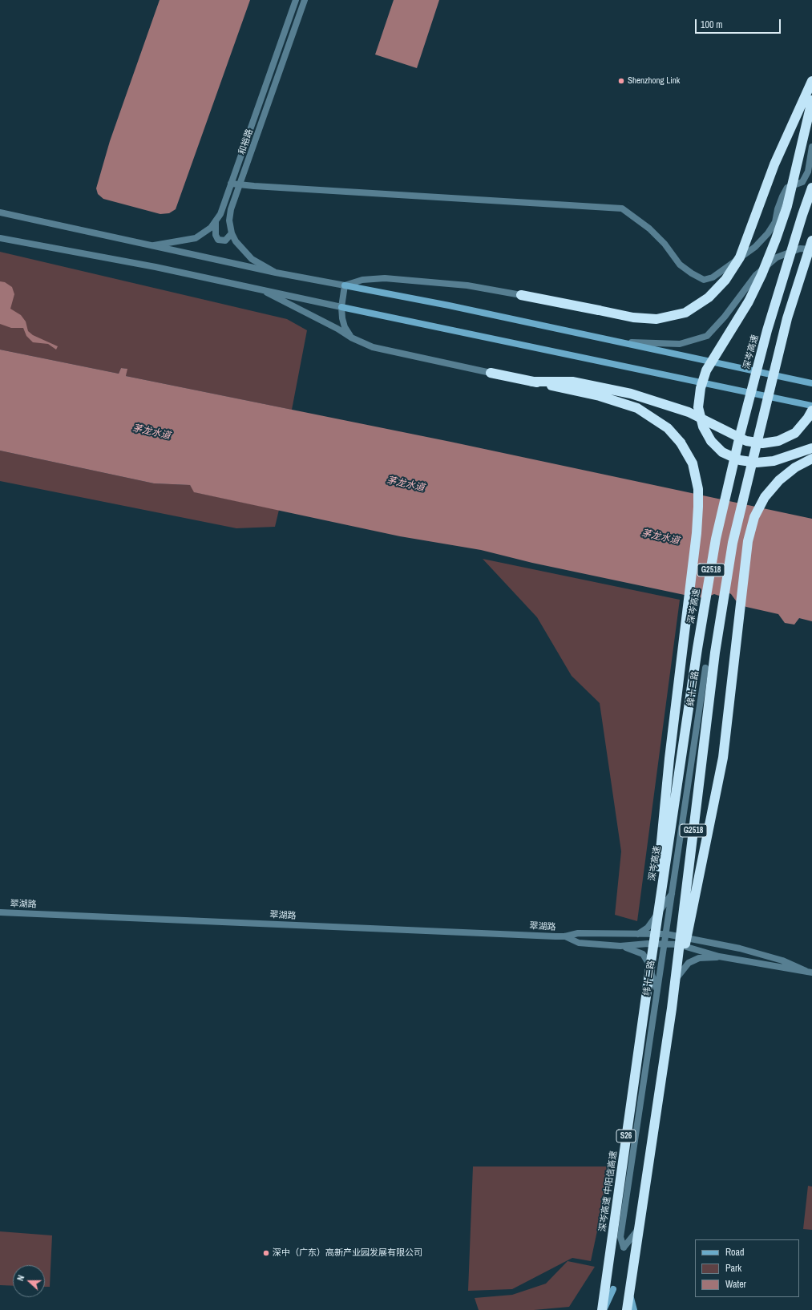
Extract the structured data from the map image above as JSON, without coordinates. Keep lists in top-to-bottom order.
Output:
{
  "streets": {
    "highway": [
      "深岑高速",
      "G2518",
      "S26",
      "深岑高速 中阳信高速"
    ],
    "street": [
      "和裕路",
      "緯十二路",
      "翠湖路",
      "纬十二路"
    ]
  },
  "crossings": [
    ["深岑高速", "深岑高速 中阳信高速"],
    ["緯十二路", "纬十二路"],
    ["翠湖路", "纬十二路"]
  ],
  "water": ["茅龙水道"],
  "places": ["Shenzhong Link", "深中（广东）高新产业园发展有限公司"],
  "legend": ["Road", "Park", "Water"],
  "scale_bar": "100 m",
  "north": "left"
}
